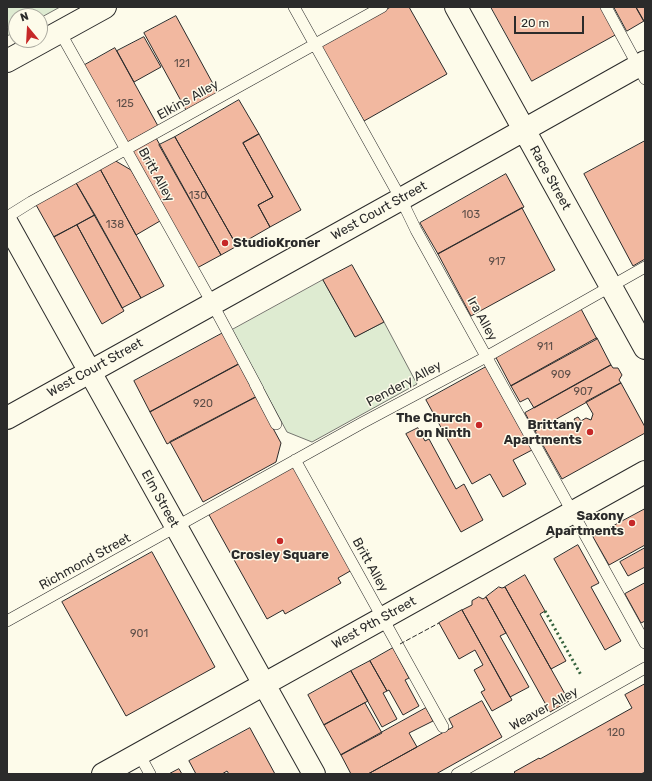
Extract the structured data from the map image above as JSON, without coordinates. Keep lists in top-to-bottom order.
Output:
{
  "streets": {
    "main road": [
      "Race Street",
      "West Court Street",
      "Elm Street",
      "West 9th Street"
    ],
    "lane": [
      "Elkins Alley",
      "Britt Alley",
      "Ira Alley",
      "Pendery Alley",
      "Richmond Street",
      "Weaver Alley"
    ]
  },
  "crossings": [
    ["Elkins Alley", "Britt Alley"],
    ["Elkins Alley", "Ira Alley"],
    ["Britt Alley", "West Court Street"],
    ["Britt Alley", "Pendery Alley"],
    ["Britt Alley", "West 9th Street"],
    ["Race Street", "West Court Street"],
    ["Race Street", "Pendery Alley"],
    ["West Court Street", "Ira Alley"],
    ["West Court Street", "Elm Street"],
    ["Ira Alley", "Pendery Alley"],
    ["Ira Alley", "West 9th Street"],
    ["Pendery Alley", "Elm Street"],
    ["Pendery Alley", "Richmond Street"],
    ["Elm Street", "Richmond Street"],
    ["Elm Street", "West 9th Street"]
  ],
  "places": [
    "StudioKroner",
    "The Church on Ninth",
    "Brittany Apartments",
    "Saxony Apartments",
    "Crosley Square"
  ],
  "house_numbers": [
    "121",
    "125",
    "130",
    "103",
    "138",
    "917",
    "911",
    "909",
    "907",
    "920",
    "901",
    "120"
  ],
  "scale_bar": "20 m",
  "north": "top"
}
